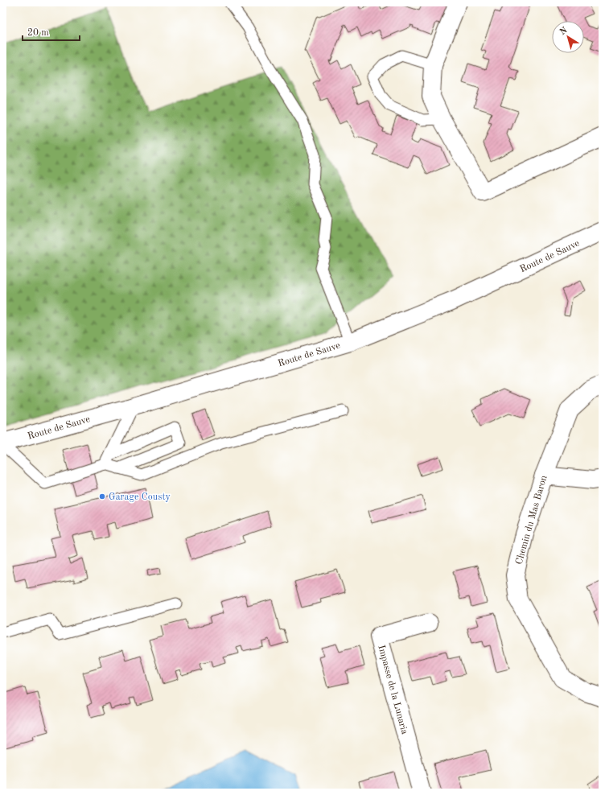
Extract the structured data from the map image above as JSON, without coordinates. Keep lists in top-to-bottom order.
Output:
{
  "streets": {
    "street": ["Route de Sauve", "Chemin du Mas Baron", "Impasse de la Lunaria"]
  },
  "places": ["Garage Cousty"],
  "scale_bar": "20 m",
  "north": "top left"
}
